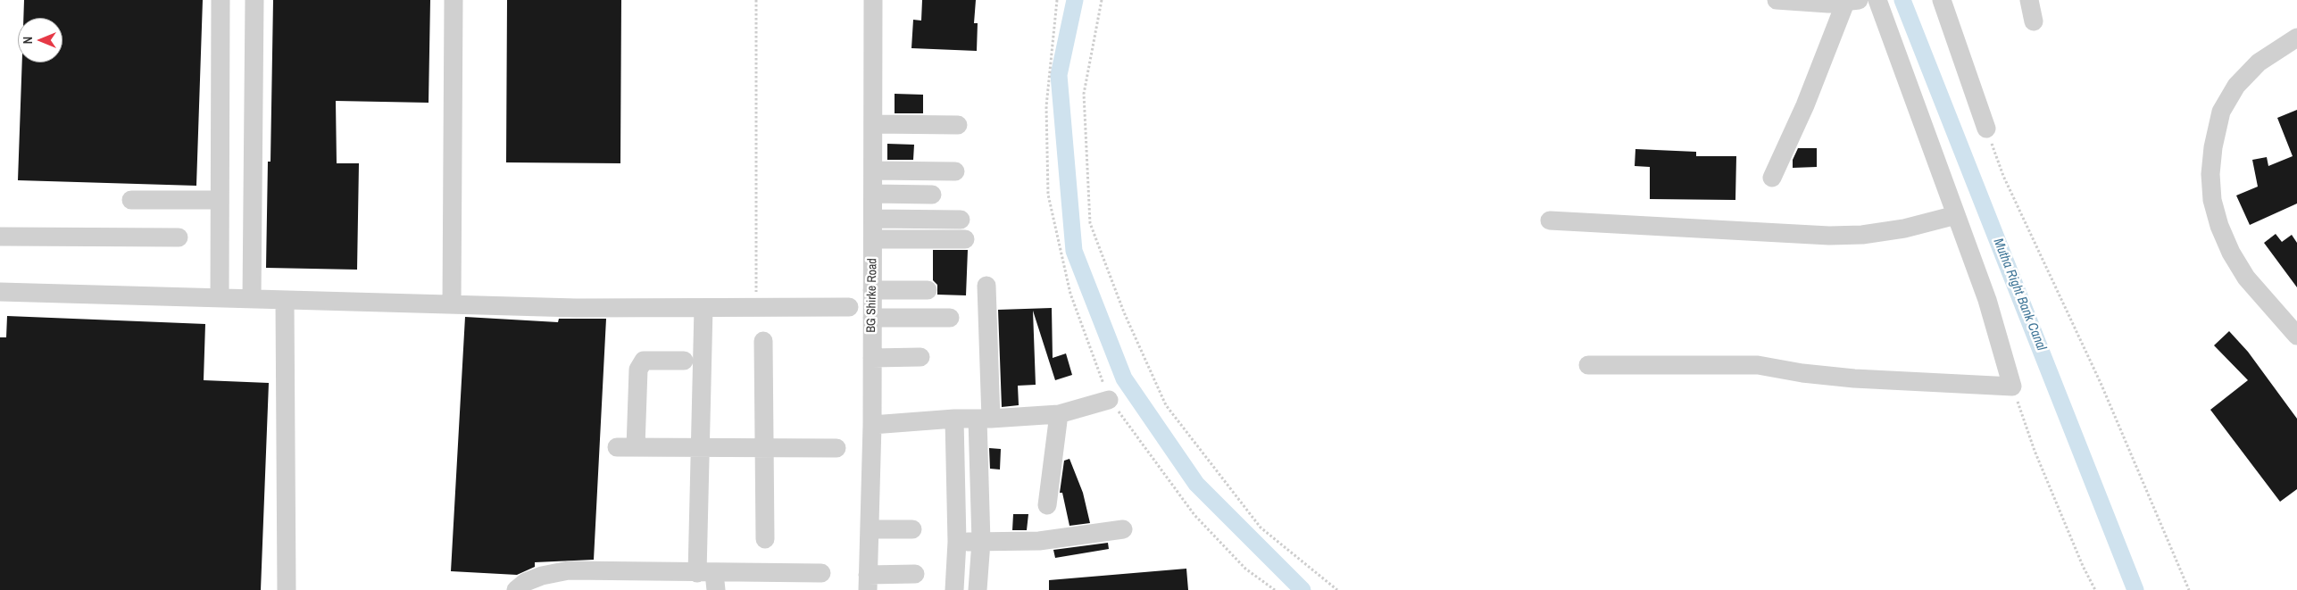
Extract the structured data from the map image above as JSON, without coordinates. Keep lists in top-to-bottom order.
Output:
{
  "streets": {
    "street": ["BG Shirke Road"]
  },
  "water": ["Mutha Right Bank Canal"],
  "north": "left"
}
